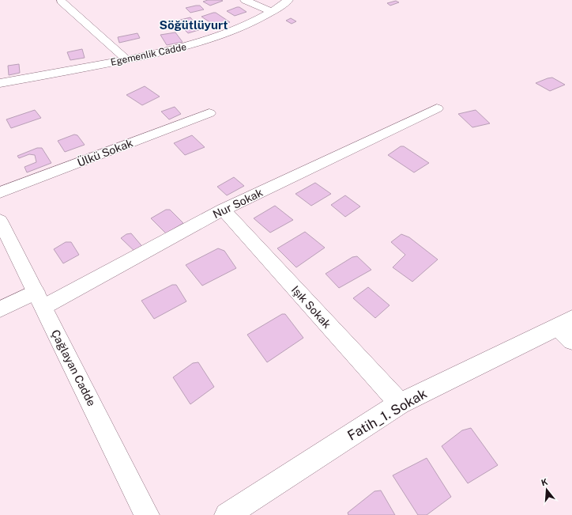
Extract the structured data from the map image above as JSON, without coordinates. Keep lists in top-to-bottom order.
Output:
{
  "streets": {
    "street": [
      "Egemenlik Cadde",
      "Ülkü Sokak",
      "Nur Sokak",
      "Işık Sokak",
      "Çağlayan Cadde",
      "Fatih_1. Sokak"
    ]
  },
  "crossings": [
    ["Nur Sokak", "Işık Sokak"],
    ["Nur Sokak", "Çağlayan Cadde"],
    ["Işık Sokak", "Fatih_1. Sokak"]
  ],
  "districts": ["Söğütlüyurt"],
  "north": "top"
}
